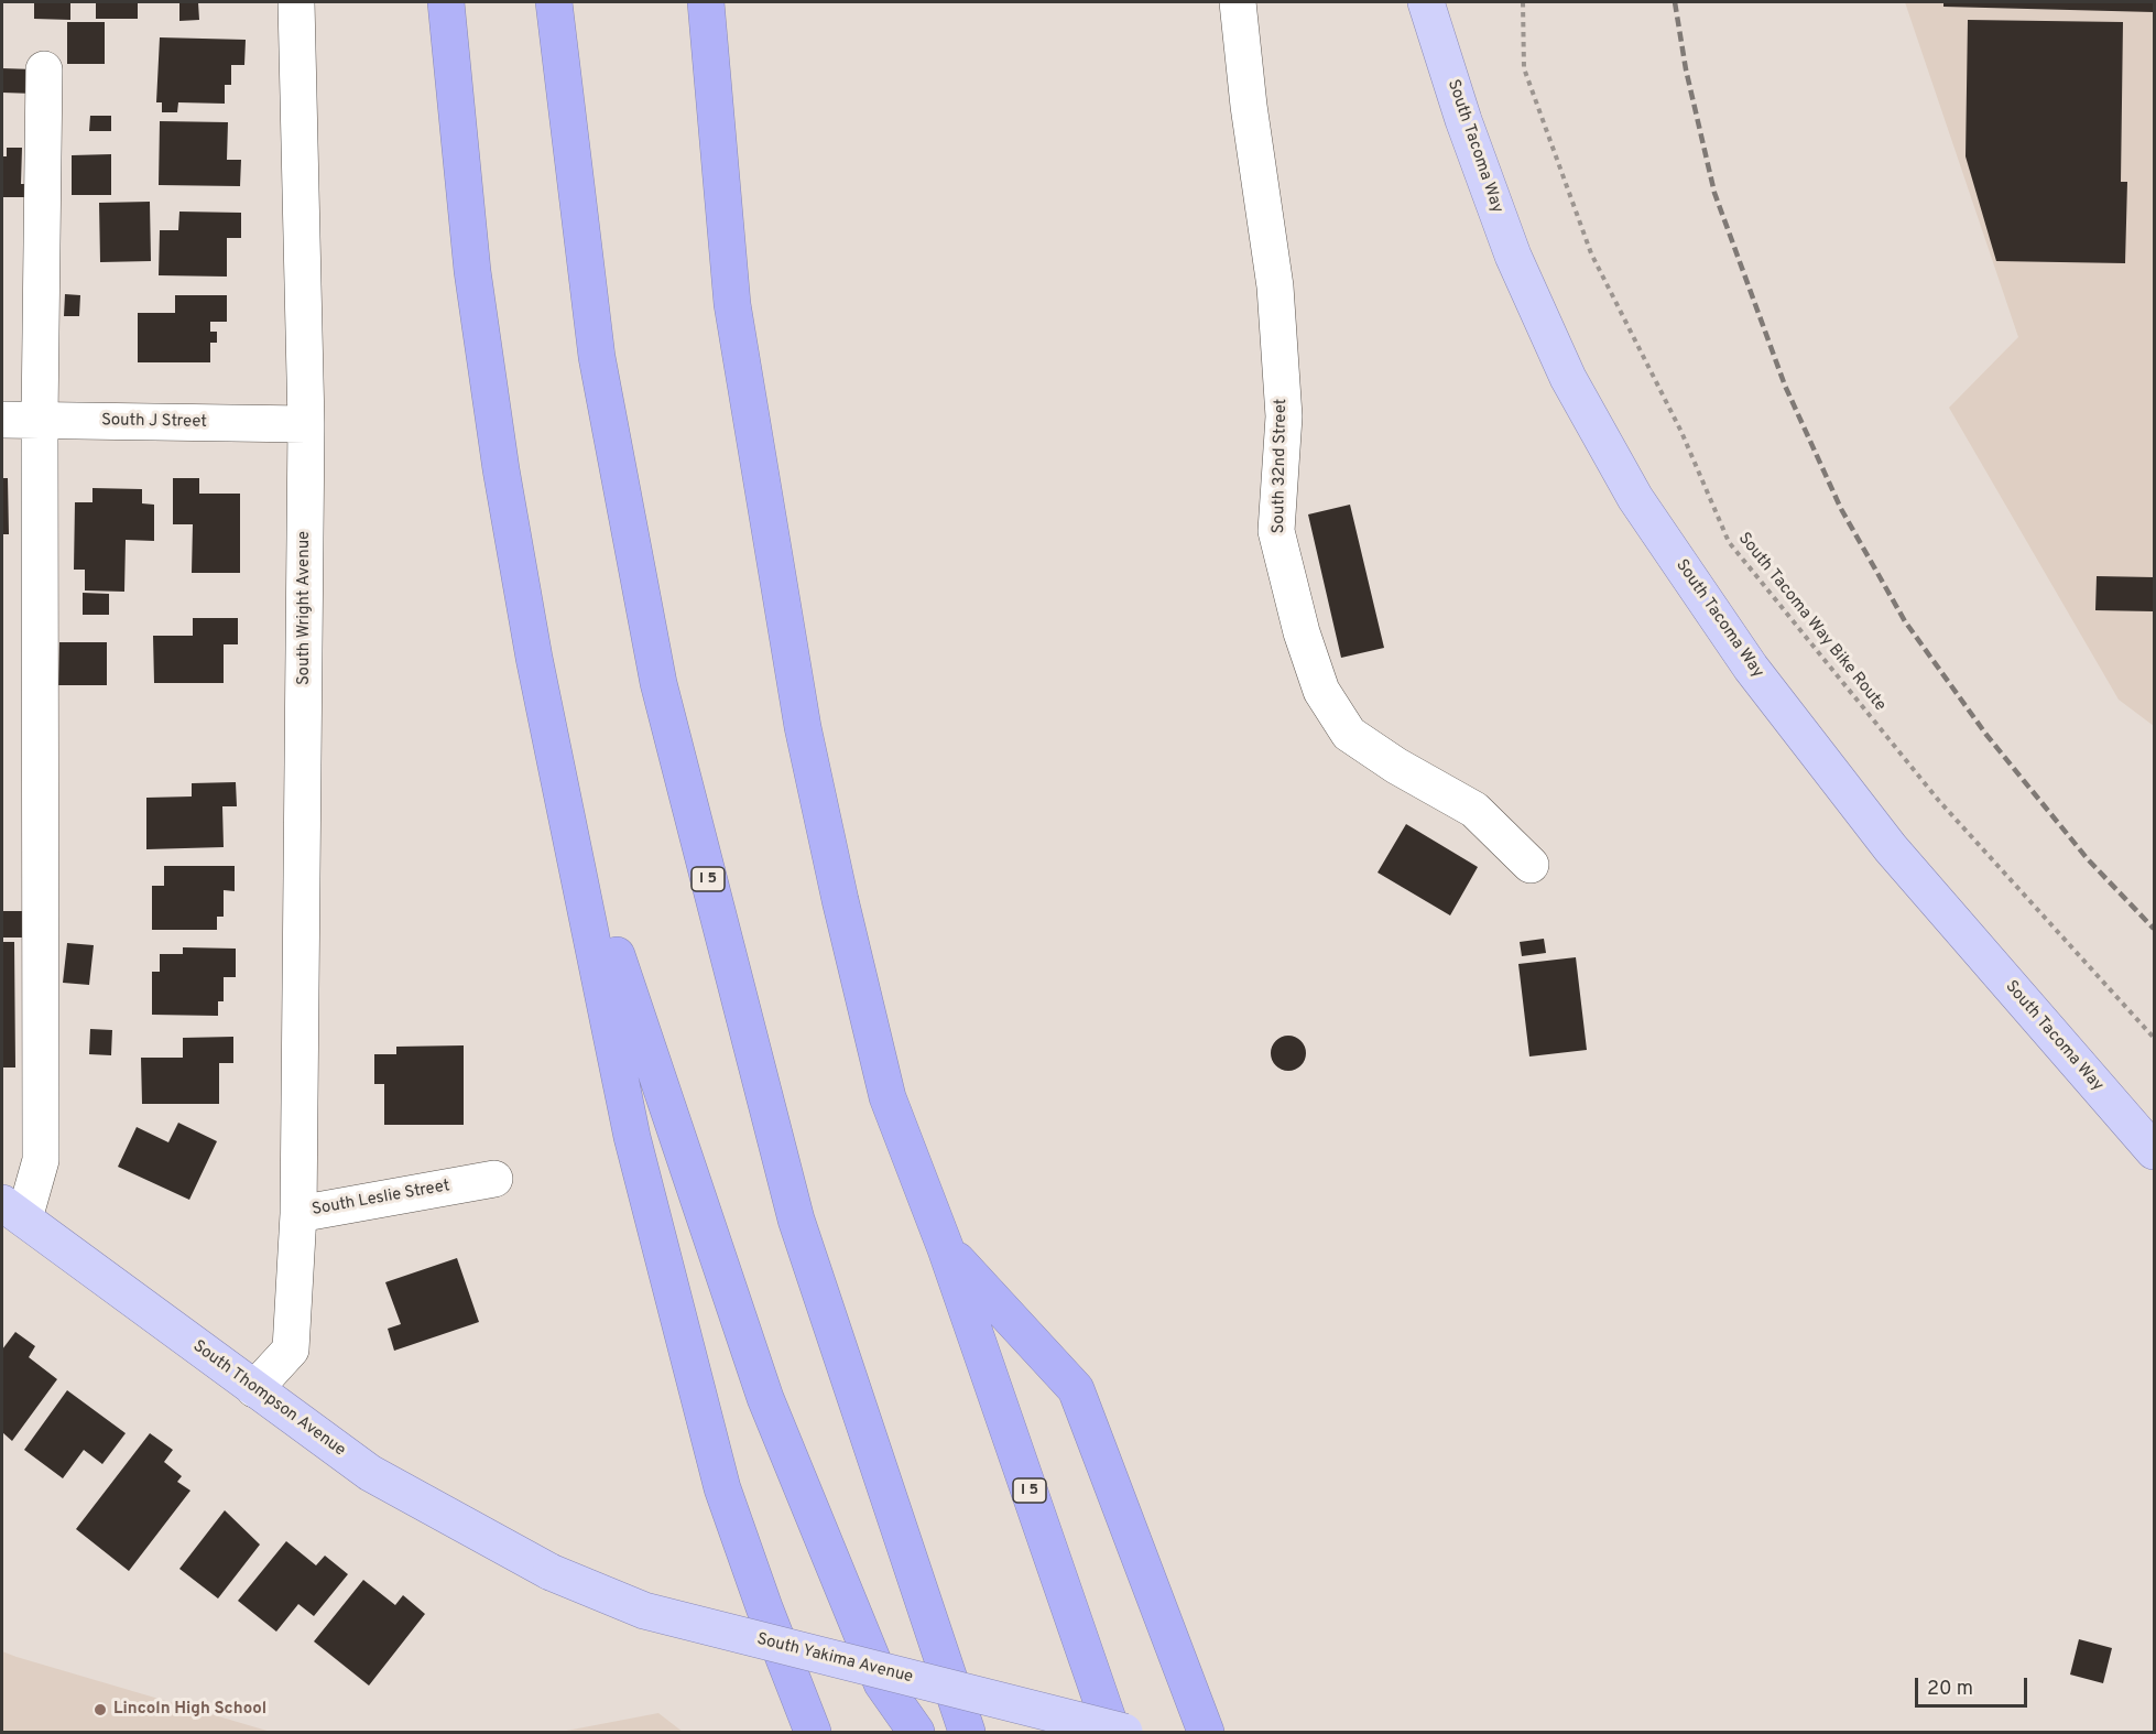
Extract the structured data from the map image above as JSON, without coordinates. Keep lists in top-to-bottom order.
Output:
{
  "streets": {
    "highway": ["I 5"],
    "main road": ["South Tacoma Way", "South Thompson Avenue", "South Yakima Avenue"],
    "street": [
      "South J Street",
      "South 32nd Street",
      "South Wright Avenue",
      "South Leslie Street"
    ],
    "path": ["South Tacoma Way Bike Route"]
  },
  "crossings": [
    ["South J Street", "South Wright Avenue"],
    ["South Wright Avenue", "South Leslie Street"],
    ["South Leslie Street", "South Thompson Avenue"],
    ["South Thompson Avenue", "South Yakima Avenue"]
  ],
  "places": ["Lincoln High School"],
  "scale_bar": "20 m"
}
